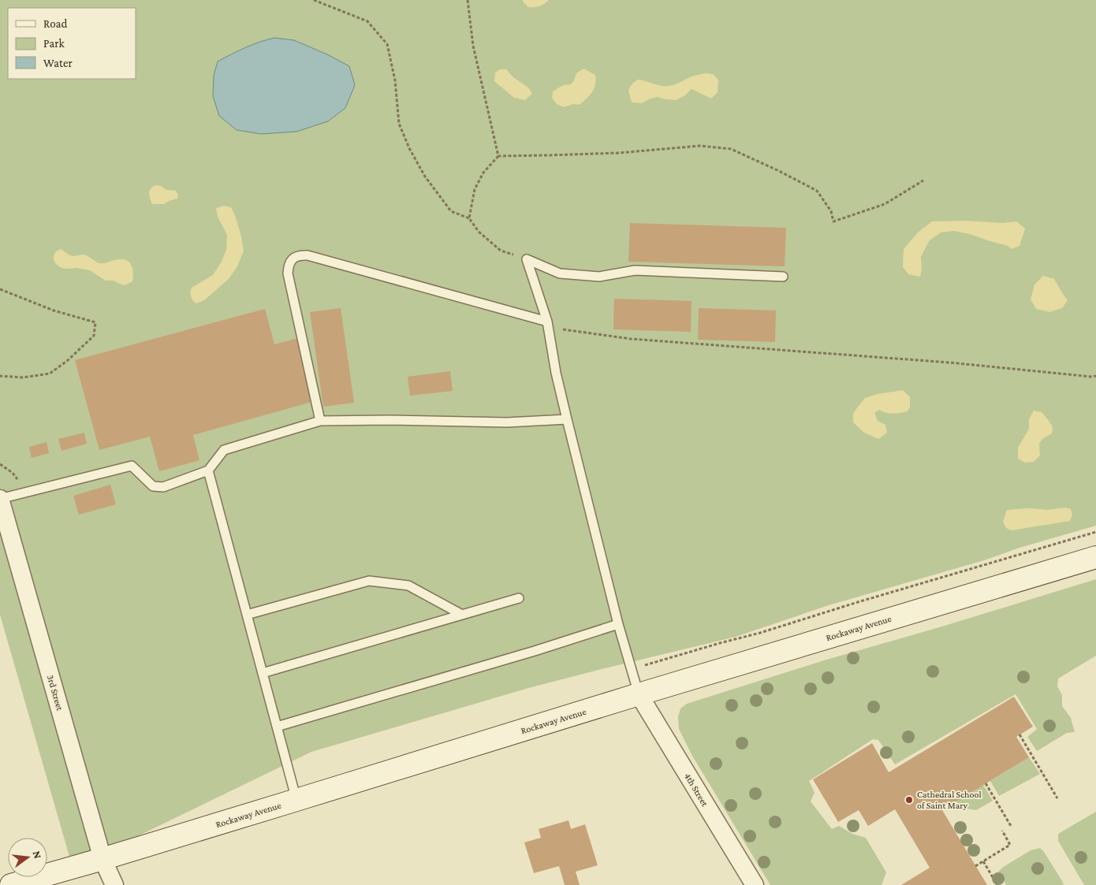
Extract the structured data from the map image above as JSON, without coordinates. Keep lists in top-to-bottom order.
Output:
{
  "streets": {
    "main road": ["Rockaway Avenue"],
    "street": ["3rd Street", "4th Street"]
  },
  "crossings": [
    ["Rockaway Avenue", "3rd Street"],
    ["Rockaway Avenue", "4th Street"]
  ],
  "places": ["Cathedral School of Saint Mary"],
  "legend": ["Road", "Park", "Water"],
  "north": "right"
}
